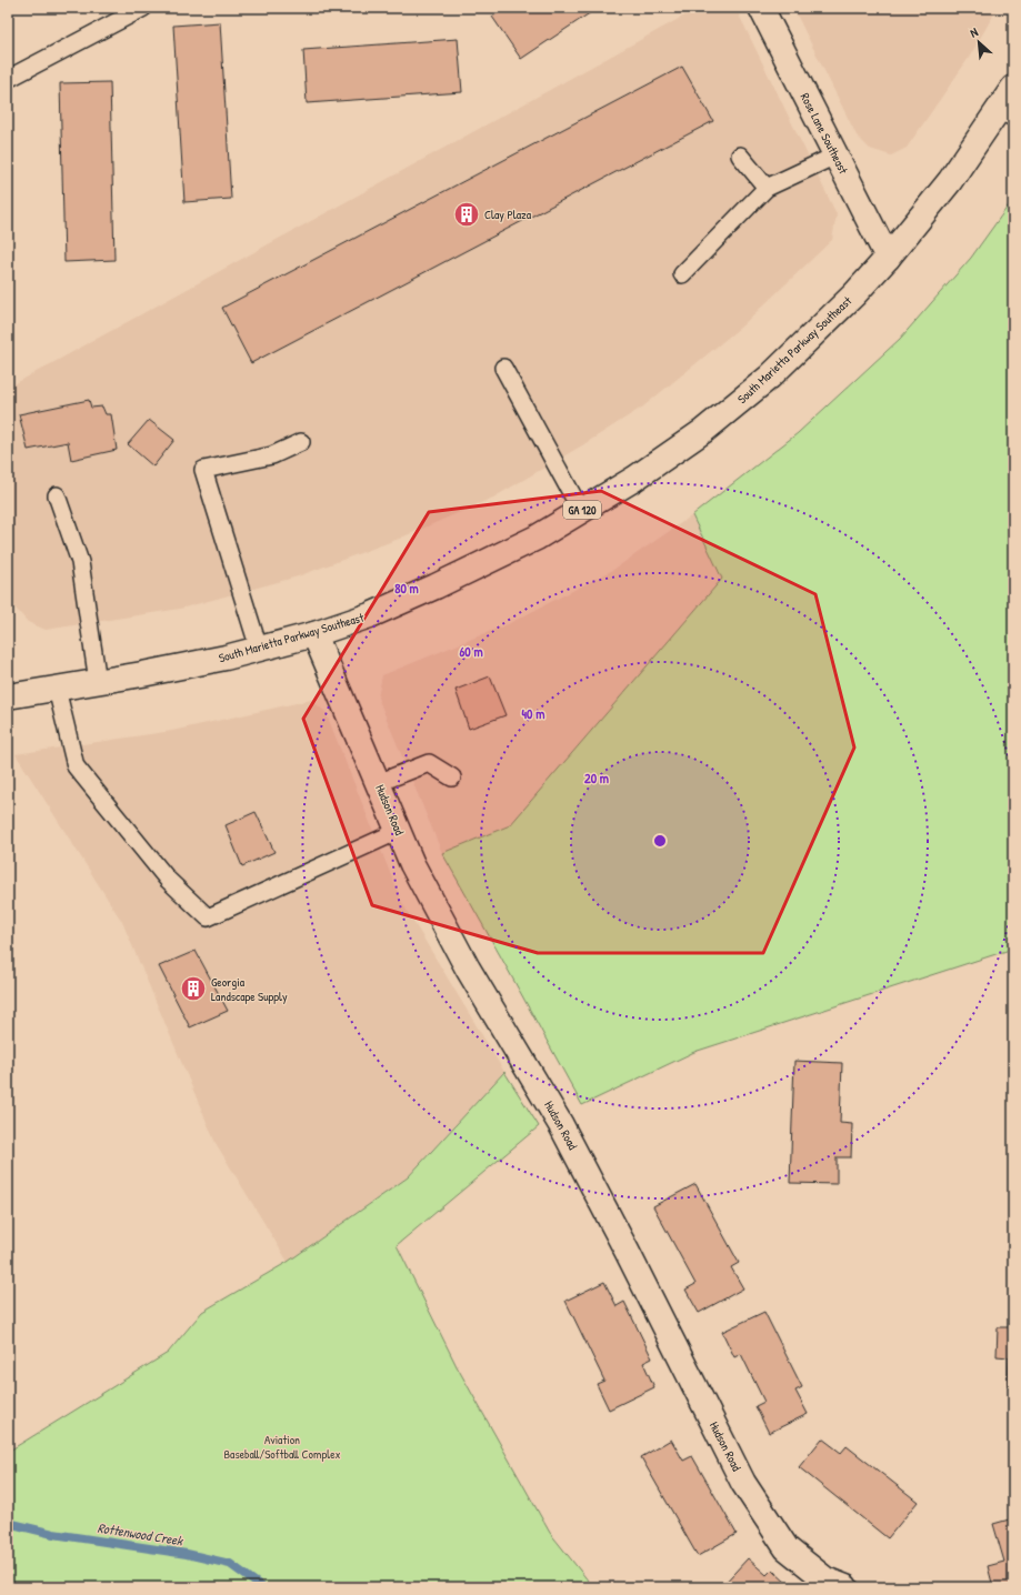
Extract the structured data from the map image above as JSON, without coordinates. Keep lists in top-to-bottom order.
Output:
{
  "streets": {
    "main road": [
      "Rose Lane Southeast",
      "South Marietta Parkway Southeast",
      "GA 120",
      "Hudson Road"
    ]
  },
  "crossings": [
    ["Rose Lane Southeast", "South Marietta Parkway Southeast"],
    ["South Marietta Parkway Southeast", "Hudson Road"]
  ],
  "water": ["Rottenwood Creek"],
  "parks": ["Aviation Baseball/Softball Complex"],
  "places": {
    "building": ["Clay Plaza", "Georgia Landscape Supply"]
  },
  "north": "top left",
  "rings": [
    "80 m",
    "60 m",
    "40 m",
    "20 m"
  ]
}
